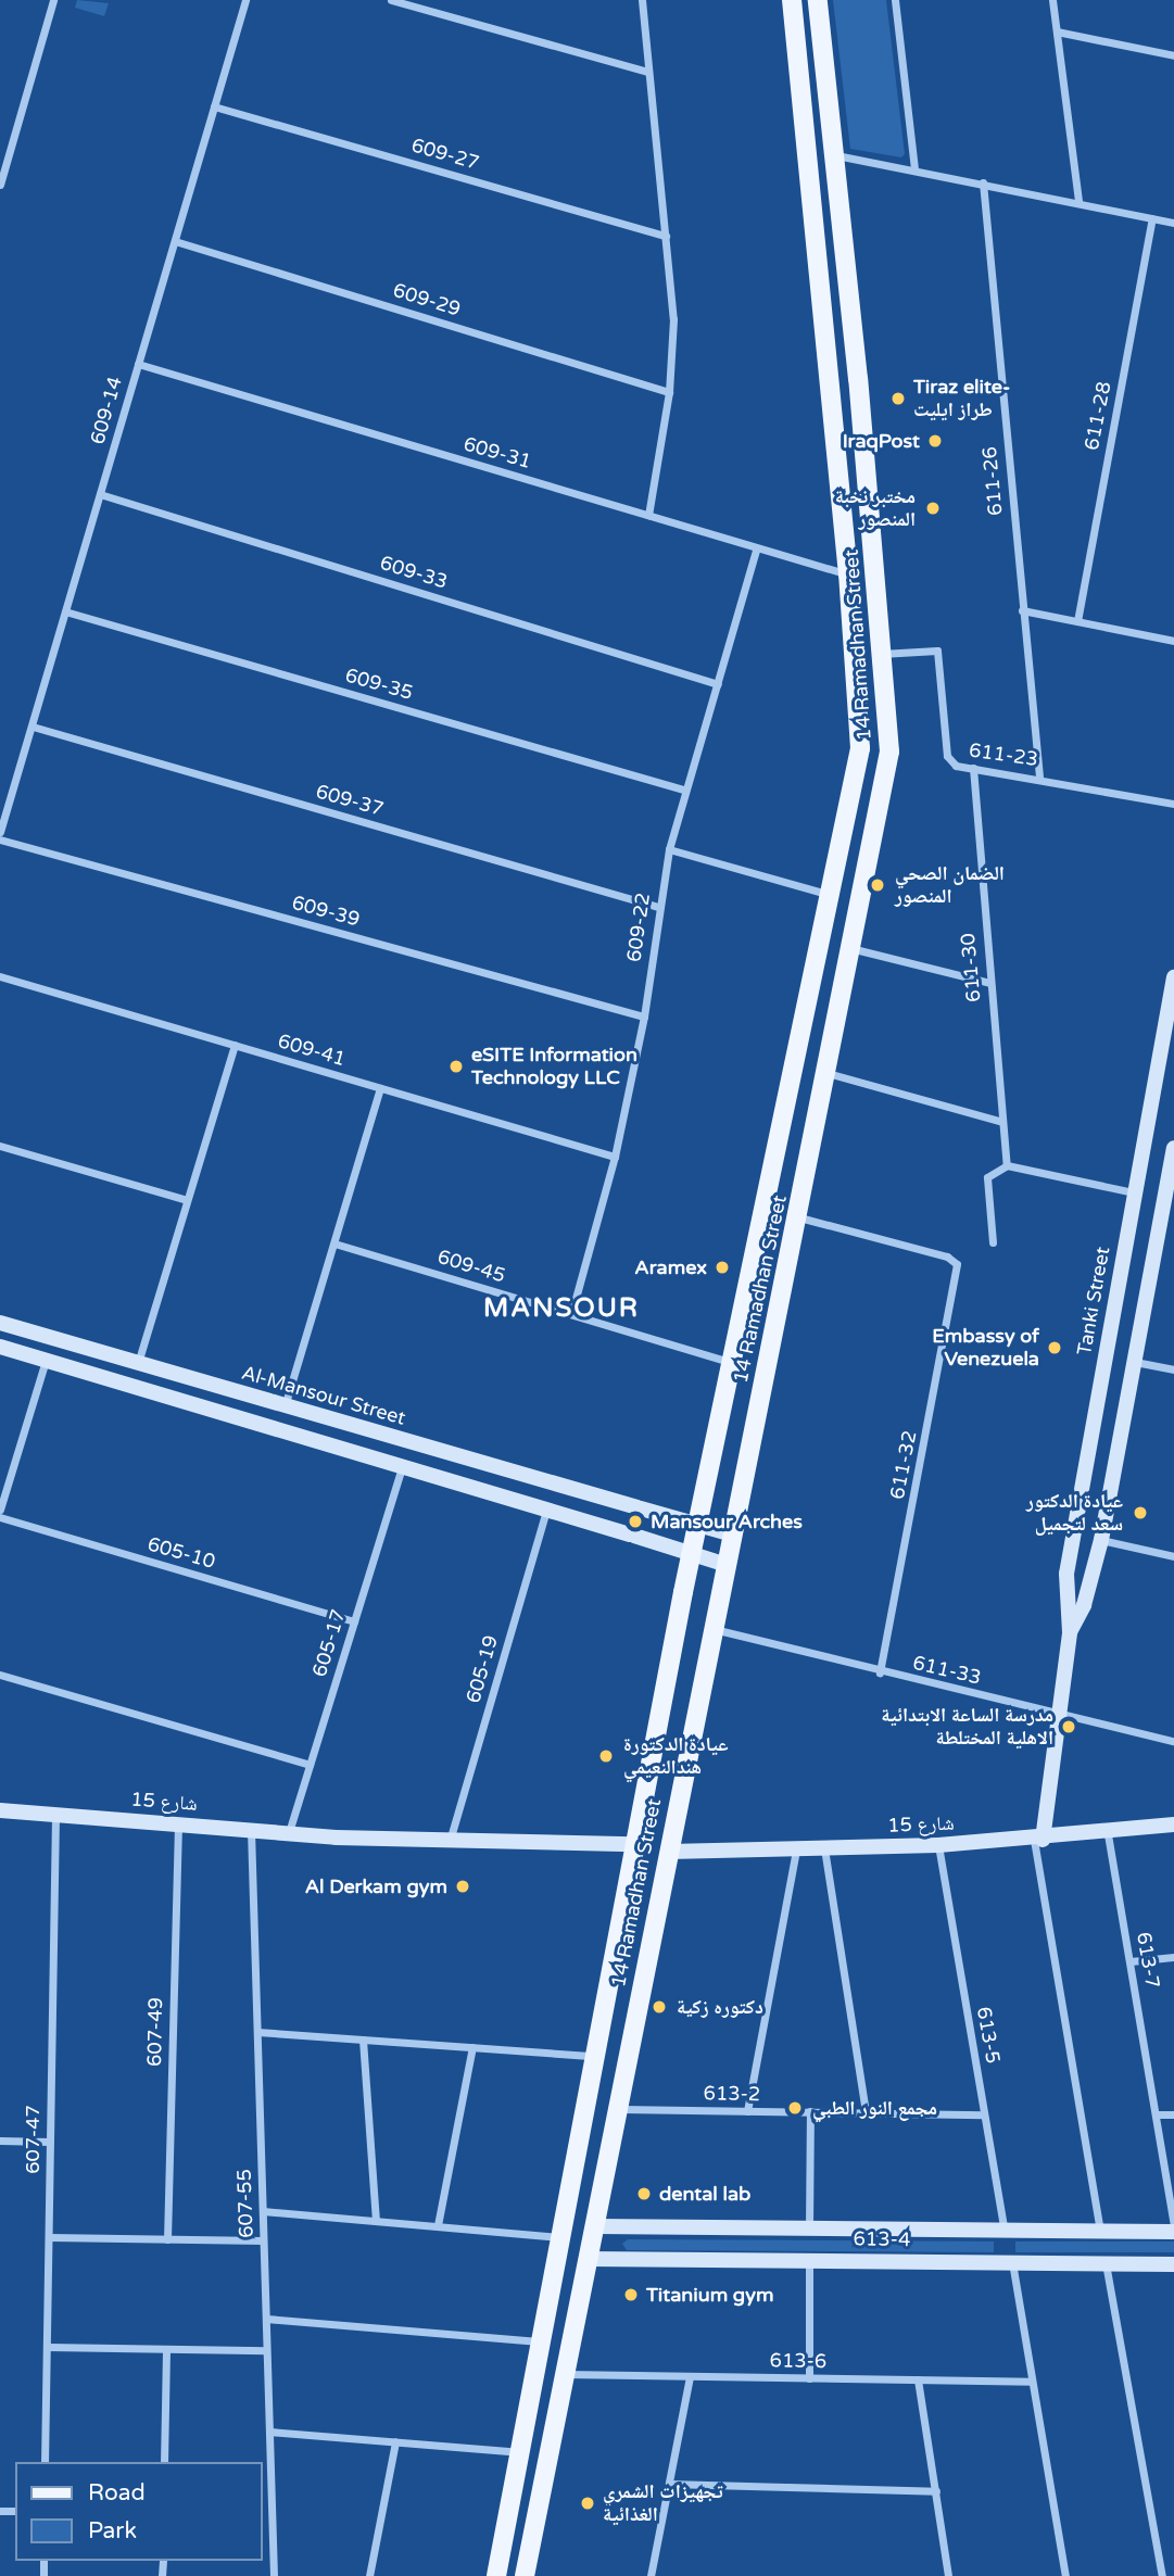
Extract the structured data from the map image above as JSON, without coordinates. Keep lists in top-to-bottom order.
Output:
{
  "streets": {
    "main road": ["14 Ramadhan Street"],
    "street": [
      "609-27",
      "609-29",
      "609-14",
      "611-28",
      "609-31",
      "611-26",
      "609-33",
      "609-35",
      "611-23",
      "609-37",
      "609-39",
      "609-22",
      "611-30",
      "609-41",
      "609-45",
      "Tanki Street",
      "Al-Mansour Street",
      "611-32",
      "605-10",
      "605-17",
      "605-19",
      "611-33",
      "شارع 15",
      "613-7",
      "607-49",
      "613-5",
      "613-2",
      "607-47",
      "607-55",
      "613-4",
      "613-6"
    ]
  },
  "crossings": [
    ["609-27", "609-14"],
    ["609-29", "609-14"],
    ["609-14", "609-31"],
    ["609-14", "609-33"],
    ["609-14", "609-35"],
    ["609-14", "609-37"],
    ["609-31", "14 Ramadhan Street"],
    ["609-31", "609-22"],
    ["611-26", "611-23"],
    ["609-33", "609-22"],
    ["14 Ramadhan Street", "611-23"],
    ["14 Ramadhan Street", "609-45"],
    ["14 Ramadhan Street", "Al-Mansour Street"],
    ["14 Ramadhan Street", "611-32"],
    ["14 Ramadhan Street", "611-33"],
    ["14 Ramadhan Street", "شارع 15"],
    ["14 Ramadhan Street", "613-2"],
    ["14 Ramadhan Street", "613-4"],
    ["14 Ramadhan Street", "613-6"],
    ["609-35", "609-22"],
    ["611-23", "611-30"],
    ["609-37", "609-22"],
    ["609-39", "609-22"],
    ["609-22", "609-41"],
    ["609-22", "609-45"],
    ["Tanki Street", "611-33"],
    ["Tanki Street", "شارع 15"],
    ["611-32", "611-33"],
    ["605-10", "605-17"],
    ["605-17", "شارع 15"],
    ["605-19", "شارع 15"],
    ["شارع 15", "613-7"],
    ["شارع 15", "607-49"],
    ["شارع 15", "613-5"],
    ["شارع 15", "607-47"],
    ["شارع 15", "607-55"],
    ["613-7", "613-4"],
    ["613-5", "613-2"],
    ["613-5", "613-4"]
  ],
  "districts": ["MANSOUR"],
  "places": [
    "Tiraz elite- طراز ايليت",
    "IraqPost",
    "مختبر نخبة المنصور",
    "الضمان الصحي المنصور",
    "eSITE Information Technology LLC",
    "Aramex",
    "Embassy of Venezuela",
    "عيادة الدكتور سعد لتجميل",
    "Mansour Arches",
    "مدرسة الساعة الابتدائية الاهلية المختلطة",
    "عيادة الدكتورة هندالنعيمي",
    "Al Derkam gym",
    "دكتوره زكية",
    "مجمع النور الطبي",
    "dental lab",
    "Titanium gym",
    "تجهيزات الشمري الغذائية"
  ],
  "legend": ["Road", "Park"]
}
